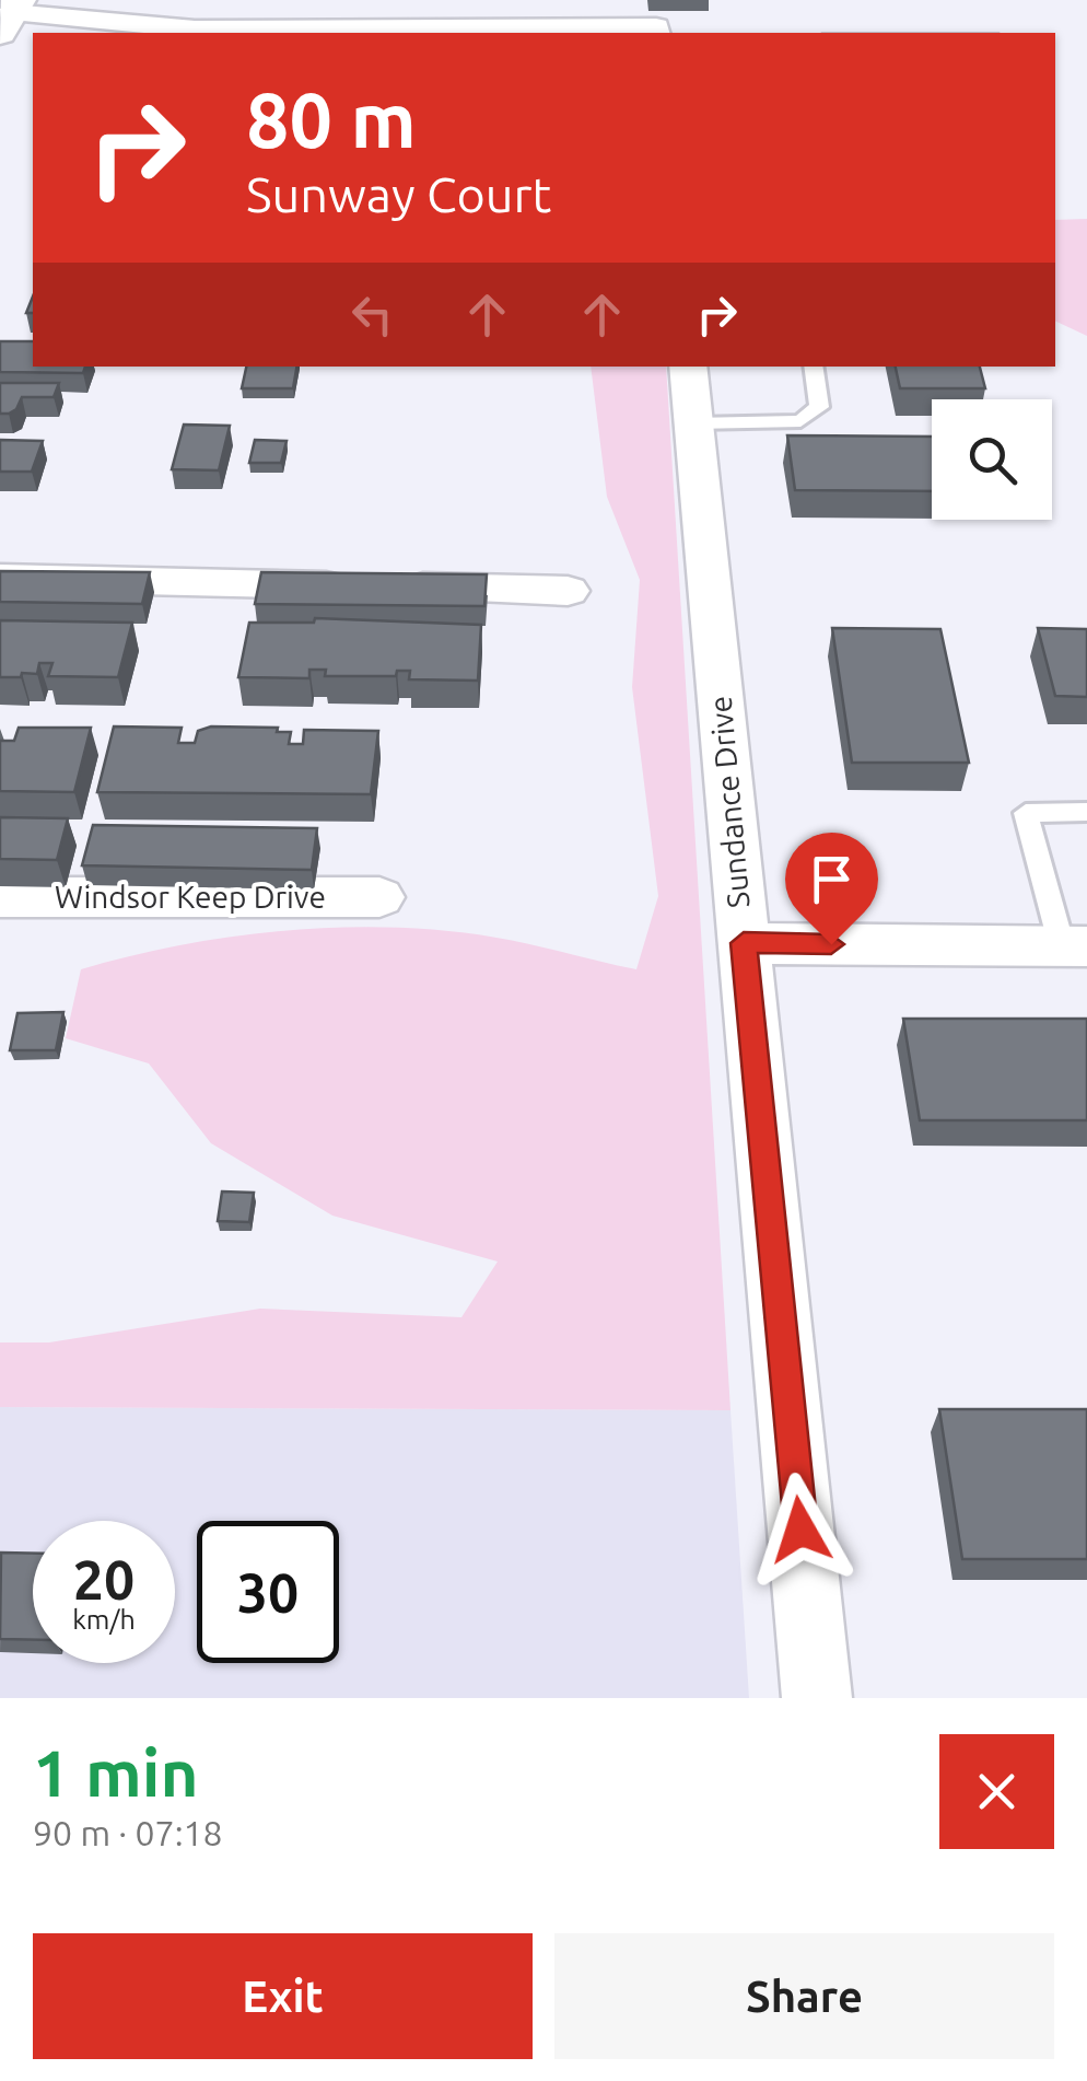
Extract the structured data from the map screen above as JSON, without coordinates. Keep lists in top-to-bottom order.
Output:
{
  "streets": {
    "street": ["Sundance Drive", "Windsor Keep Drive"]
  },
  "page": {
    "turn": ["80 m", "Sunway Court"],
    "speed": "20 km/h",
    "limit": "30",
    "heading": ["1 min", "90 m · 07:18"],
    "buttons": ["Exit", "Share"]
  }
}
